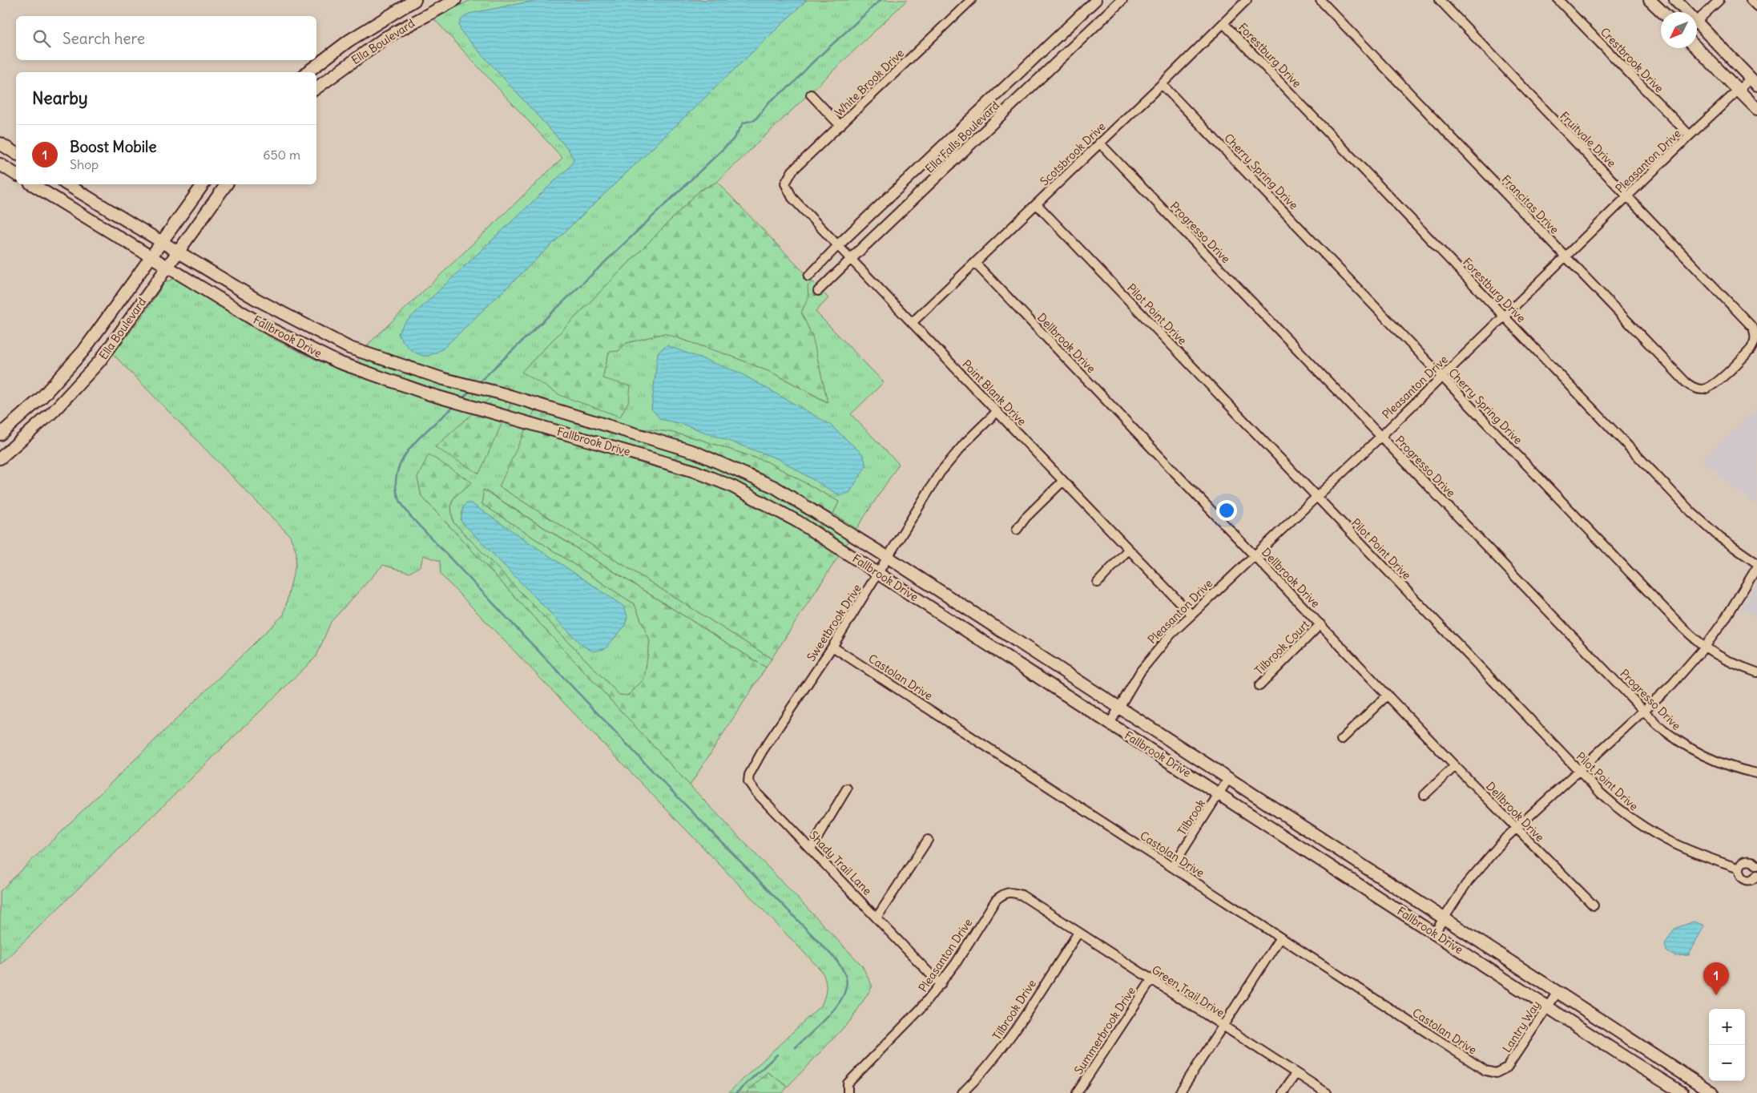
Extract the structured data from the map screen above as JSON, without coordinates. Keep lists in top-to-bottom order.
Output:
{
  "streets": {
    "main road": ["Ella Boulevard", "Fallbrook Drive"],
    "street": [
      "Forestburg Drive",
      "Crestbrook Drive",
      "White Brook Drive",
      "Ella Falls Boulevard",
      "Fruitvale Drive",
      "Scotsbrook Drive",
      "Pleasanton Drive",
      "Cherry Spring Drive",
      "Francitas Drive",
      "Progresso Drive",
      "Pilot Point Drive",
      "Dellbrook Drive",
      "Point Blank Drive",
      "Sweetbrook Drive",
      "Tilbrook Court",
      "Castolan Drive",
      "Tilbrook",
      "Shady Trail Lane",
      "Green Trail Drive",
      "Tilbrook Drive",
      "Lantry Way",
      "Summerbrook Drive"
    ]
  },
  "crossings": [
    ["Ella Boulevard", "Fallbrook Drive"],
    ["Forestburg Drive", "Scotsbrook Drive"],
    ["Forestburg Drive", "Pleasanton Drive"],
    ["Crestbrook Drive", "Pleasanton Drive"],
    ["White Brook Drive", "Point Blank Drive"],
    ["Ella Falls Boulevard", "Point Blank Drive"],
    ["Fruitvale Drive", "Pleasanton Drive"],
    ["Fruitvale Drive", "Francitas Drive"],
    ["Scotsbrook Drive", "Cherry Spring Drive"],
    ["Scotsbrook Drive", "Progresso Drive"],
    ["Scotsbrook Drive", "Pilot Point Drive"],
    ["Scotsbrook Drive", "Dellbrook Drive"],
    ["Scotsbrook Drive", "Point Blank Drive"],
    ["Pleasanton Drive", "Cherry Spring Drive"],
    ["Pleasanton Drive", "Francitas Drive"],
    ["Pleasanton Drive", "Progresso Drive"],
    ["Pleasanton Drive", "Pilot Point Drive"],
    ["Pleasanton Drive", "Fallbrook Drive"],
    ["Pleasanton Drive", "Dellbrook Drive"],
    ["Pleasanton Drive", "Point Blank Drive"],
    ["Pleasanton Drive", "Shady Trail Lane"],
    ["Pleasanton Drive", "Green Trail Drive"],
    ["Fallbrook Drive", "Sweetbrook Drive"],
    ["Fallbrook Drive", "Tilbrook"],
    ["Fallbrook Drive", "Lantry Way"],
    ["Dellbrook Drive", "Tilbrook Court"],
    ["Point Blank Drive", "Sweetbrook Drive"],
    ["Sweetbrook Drive", "Castolan Drive"],
    ["Sweetbrook Drive", "Shady Trail Lane"],
    ["Castolan Drive", "Tilbrook"],
    ["Castolan Drive", "Lantry Way"],
    ["Green Trail Drive", "Tilbrook Drive"],
    ["Green Trail Drive", "Summerbrook Drive"]
  ],
  "north": "bottom left",
  "page": {
    "search": "Search here",
    "heading": "Nearby",
    "list": [
      {
        "mark": "1",
        "name": "Boost Mobile",
        "note": "Shop",
        "value": "650 m"
      }
    ],
    "pins": "1",
    "map_buttons": ["+", "−"]
  }
}
